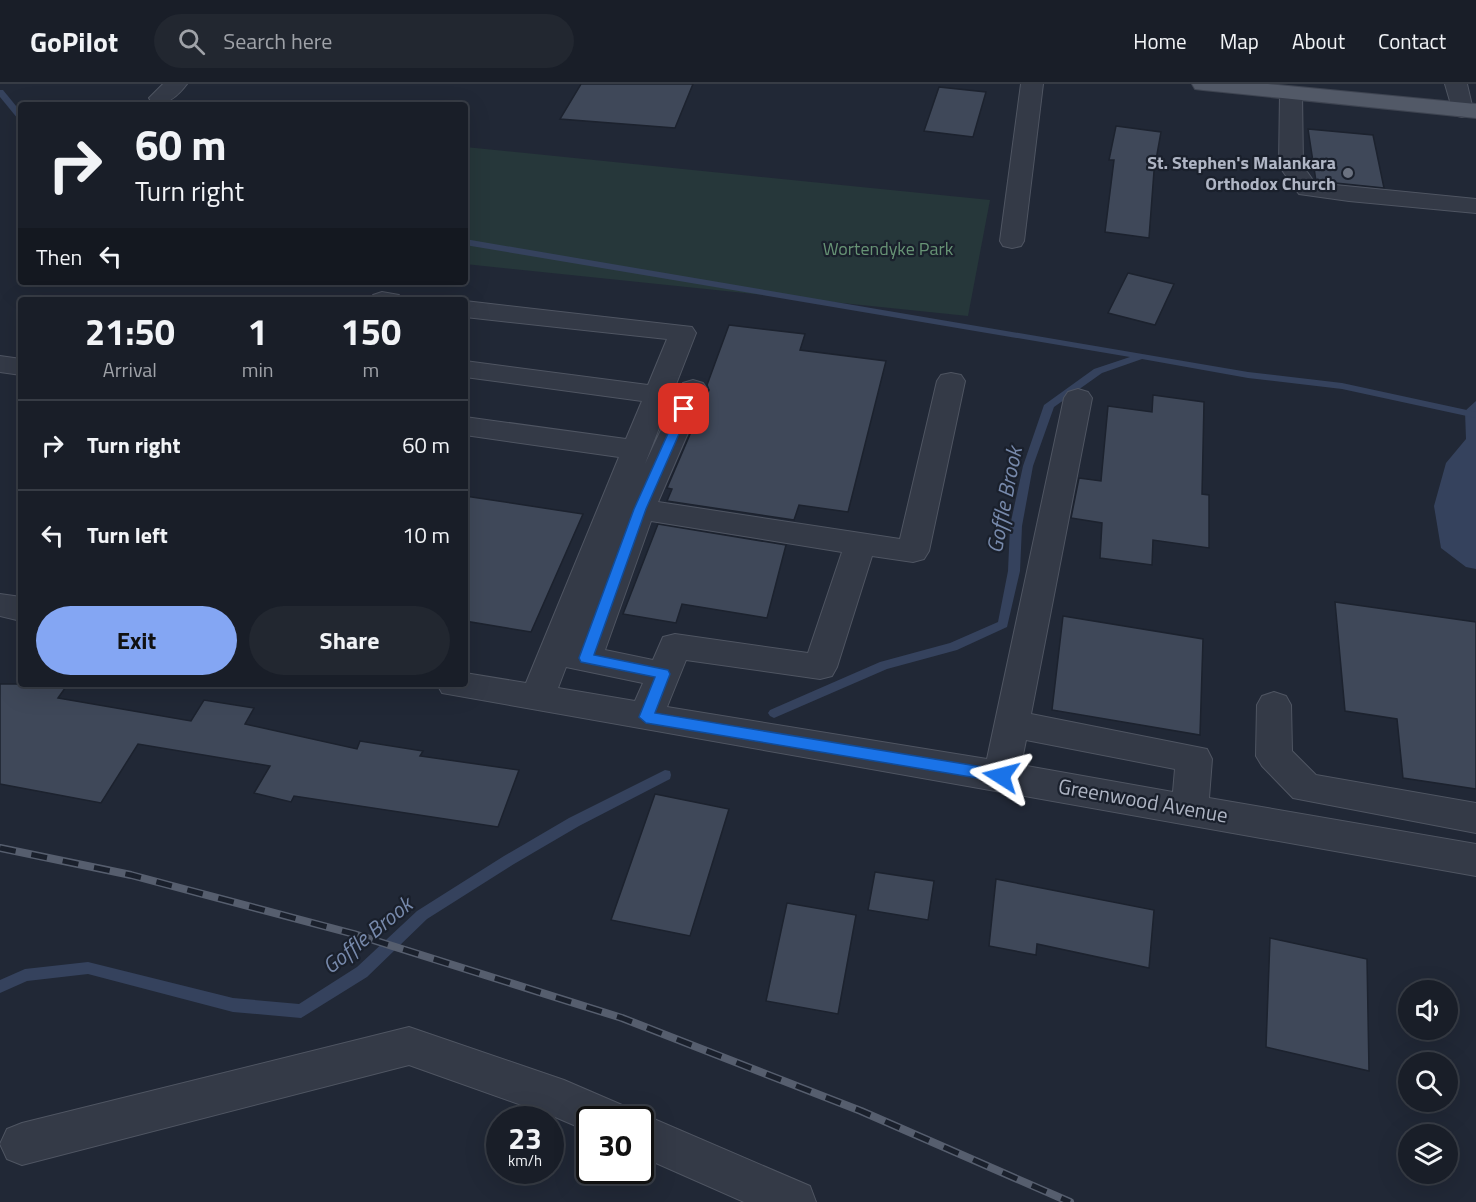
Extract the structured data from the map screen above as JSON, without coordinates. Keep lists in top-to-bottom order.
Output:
{
  "streets": {
    "street": ["Greenwood Avenue"]
  },
  "water": ["Goffle Brook"],
  "parks": ["Wortendyke Park"],
  "places": ["St. Stephen's Malankara Orthodox Church"],
  "page": {
    "header": "GoPilot",
    "search": "Search here",
    "nav": [
      "Home",
      "Map",
      "About",
      "Contact"
    ],
    "turn": ["60 m", "Turn right"],
    "then": "Then",
    "eta": [
      "21:50",
      "Arrival",
      "1",
      "min",
      "150",
      "m"
    ],
    "list": [
      {
        "name": "Turn right",
        "value": "60 m"
      },
      {
        "name": "Turn left",
        "value": "10 m"
      }
    ],
    "buttons": ["Exit", "Share"],
    "speed": "23 km/h",
    "limit": "30"
  }
}
